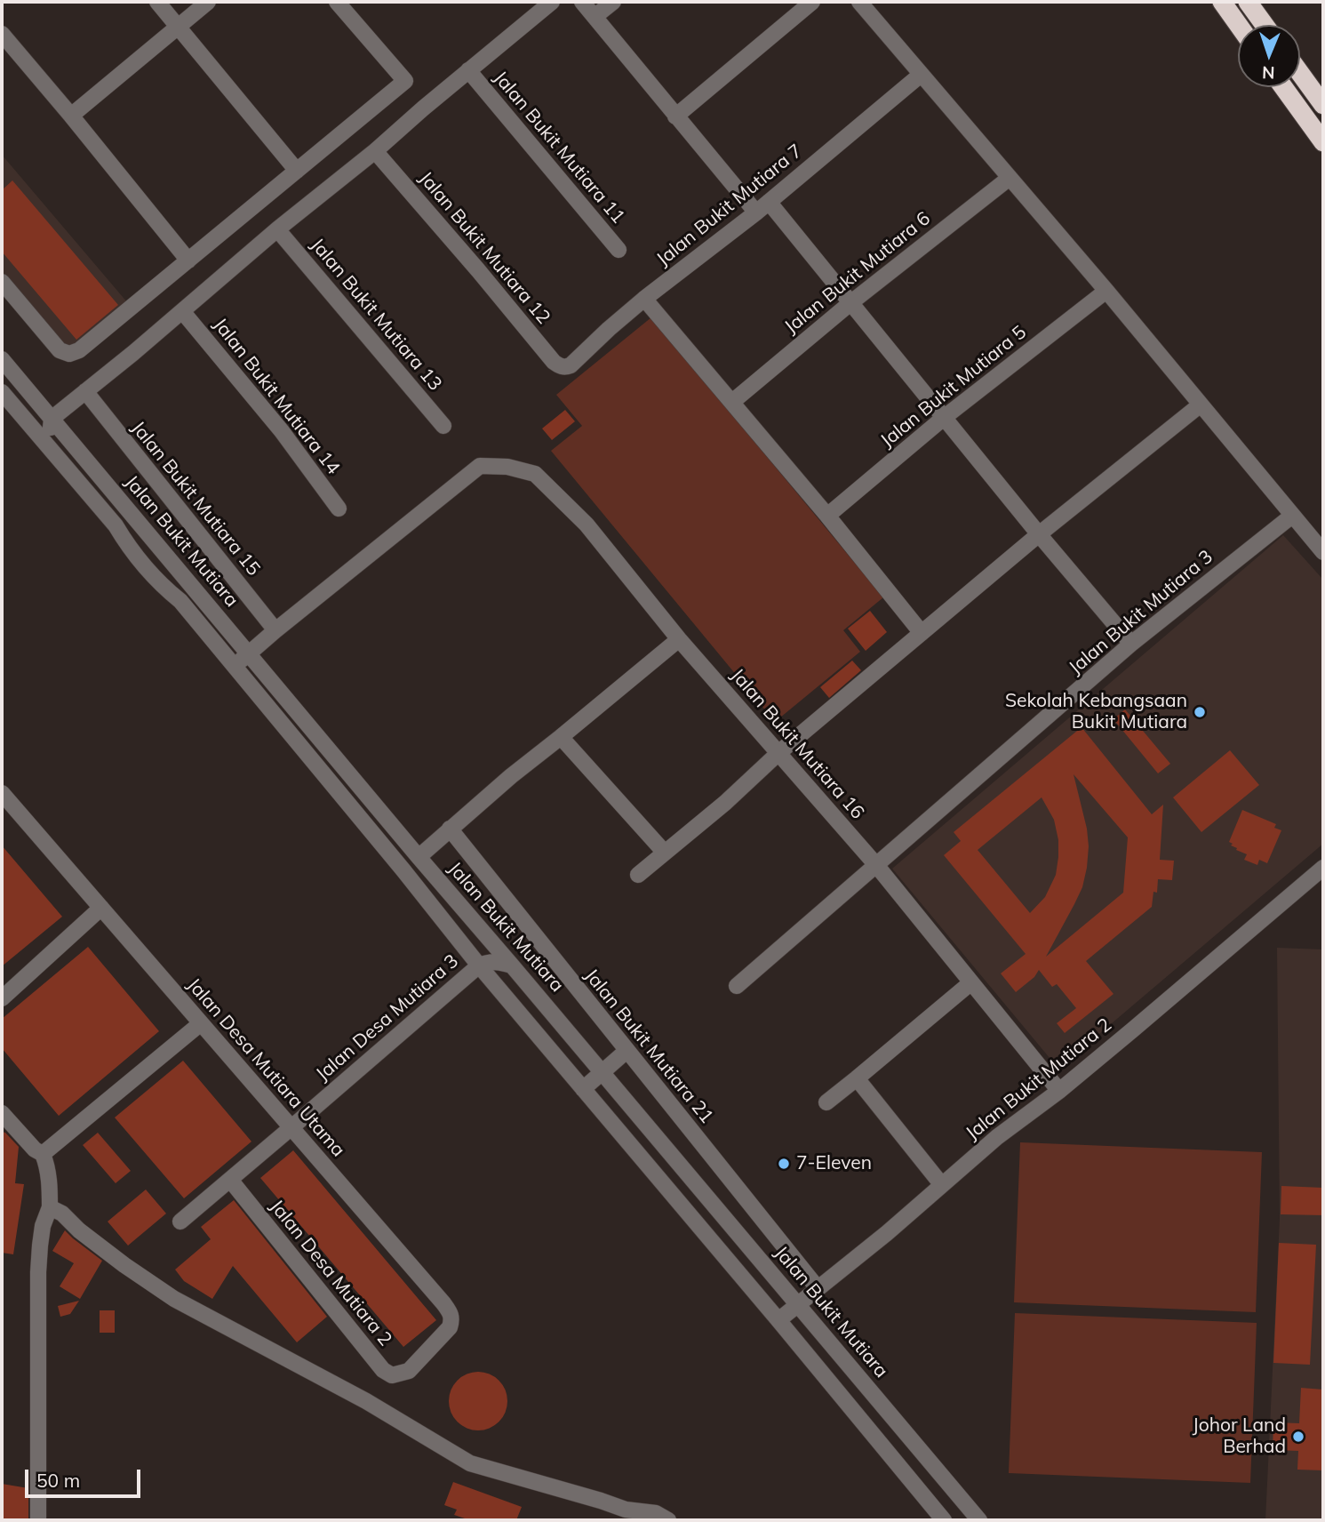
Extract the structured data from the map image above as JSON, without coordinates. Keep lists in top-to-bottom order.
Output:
{
  "streets": {
    "street": [
      "Jalan Bukit Mutiara 11",
      "Jalan Bukit Mutiara 7",
      "Jalan Bukit Mutiara 12",
      "Jalan Bukit Mutiara 6",
      "Jalan Bukit Mutiara 13",
      "Jalan Bukit Mutiara 5",
      "Jalan Bukit Mutiara 14",
      "Jalan Bukit Mutiara 15",
      "Jalan Bukit Mutiara",
      "Jalan Bukit Mutiara 3",
      "Jalan Bukit Mutiara 16",
      "Jalan Desa Mutiara 3",
      "Jalan Bukit Mutiara 21",
      "Jalan Desa Mutiara Utama",
      "Jalan Bukit Mutiara 2",
      "Jalan Desa Mutiara 2"
    ]
  },
  "crossings": [
    ["Jalan Bukit Mutiara 7", "Jalan Bukit Mutiara 12"],
    ["Jalan Bukit Mutiara 15", "Jalan Bukit Mutiara 16"],
    ["Jalan Bukit Mutiara", "Jalan Desa Mutiara 3"],
    ["Jalan Bukit Mutiara", "Jalan Bukit Mutiara 2"],
    ["Jalan Bukit Mutiara 3", "Jalan Bukit Mutiara 16"],
    ["Jalan Bukit Mutiara 16", "Jalan Bukit Mutiara 2"],
    ["Jalan Desa Mutiara 3", "Jalan Desa Mutiara Utama"],
    ["Jalan Desa Mutiara 3", "Jalan Desa Mutiara 2"],
    ["Jalan Bukit Mutiara 21", "Jalan Bukit Mutiara 2"],
    ["Jalan Desa Mutiara Utama", "Jalan Desa Mutiara 2"]
  ],
  "places": ["Sekolah Kebangsaan Bukit Mutiara", "7-Eleven", "Johor Land Berhad"],
  "scale_bar": "50 m",
  "north": "bottom"
}
